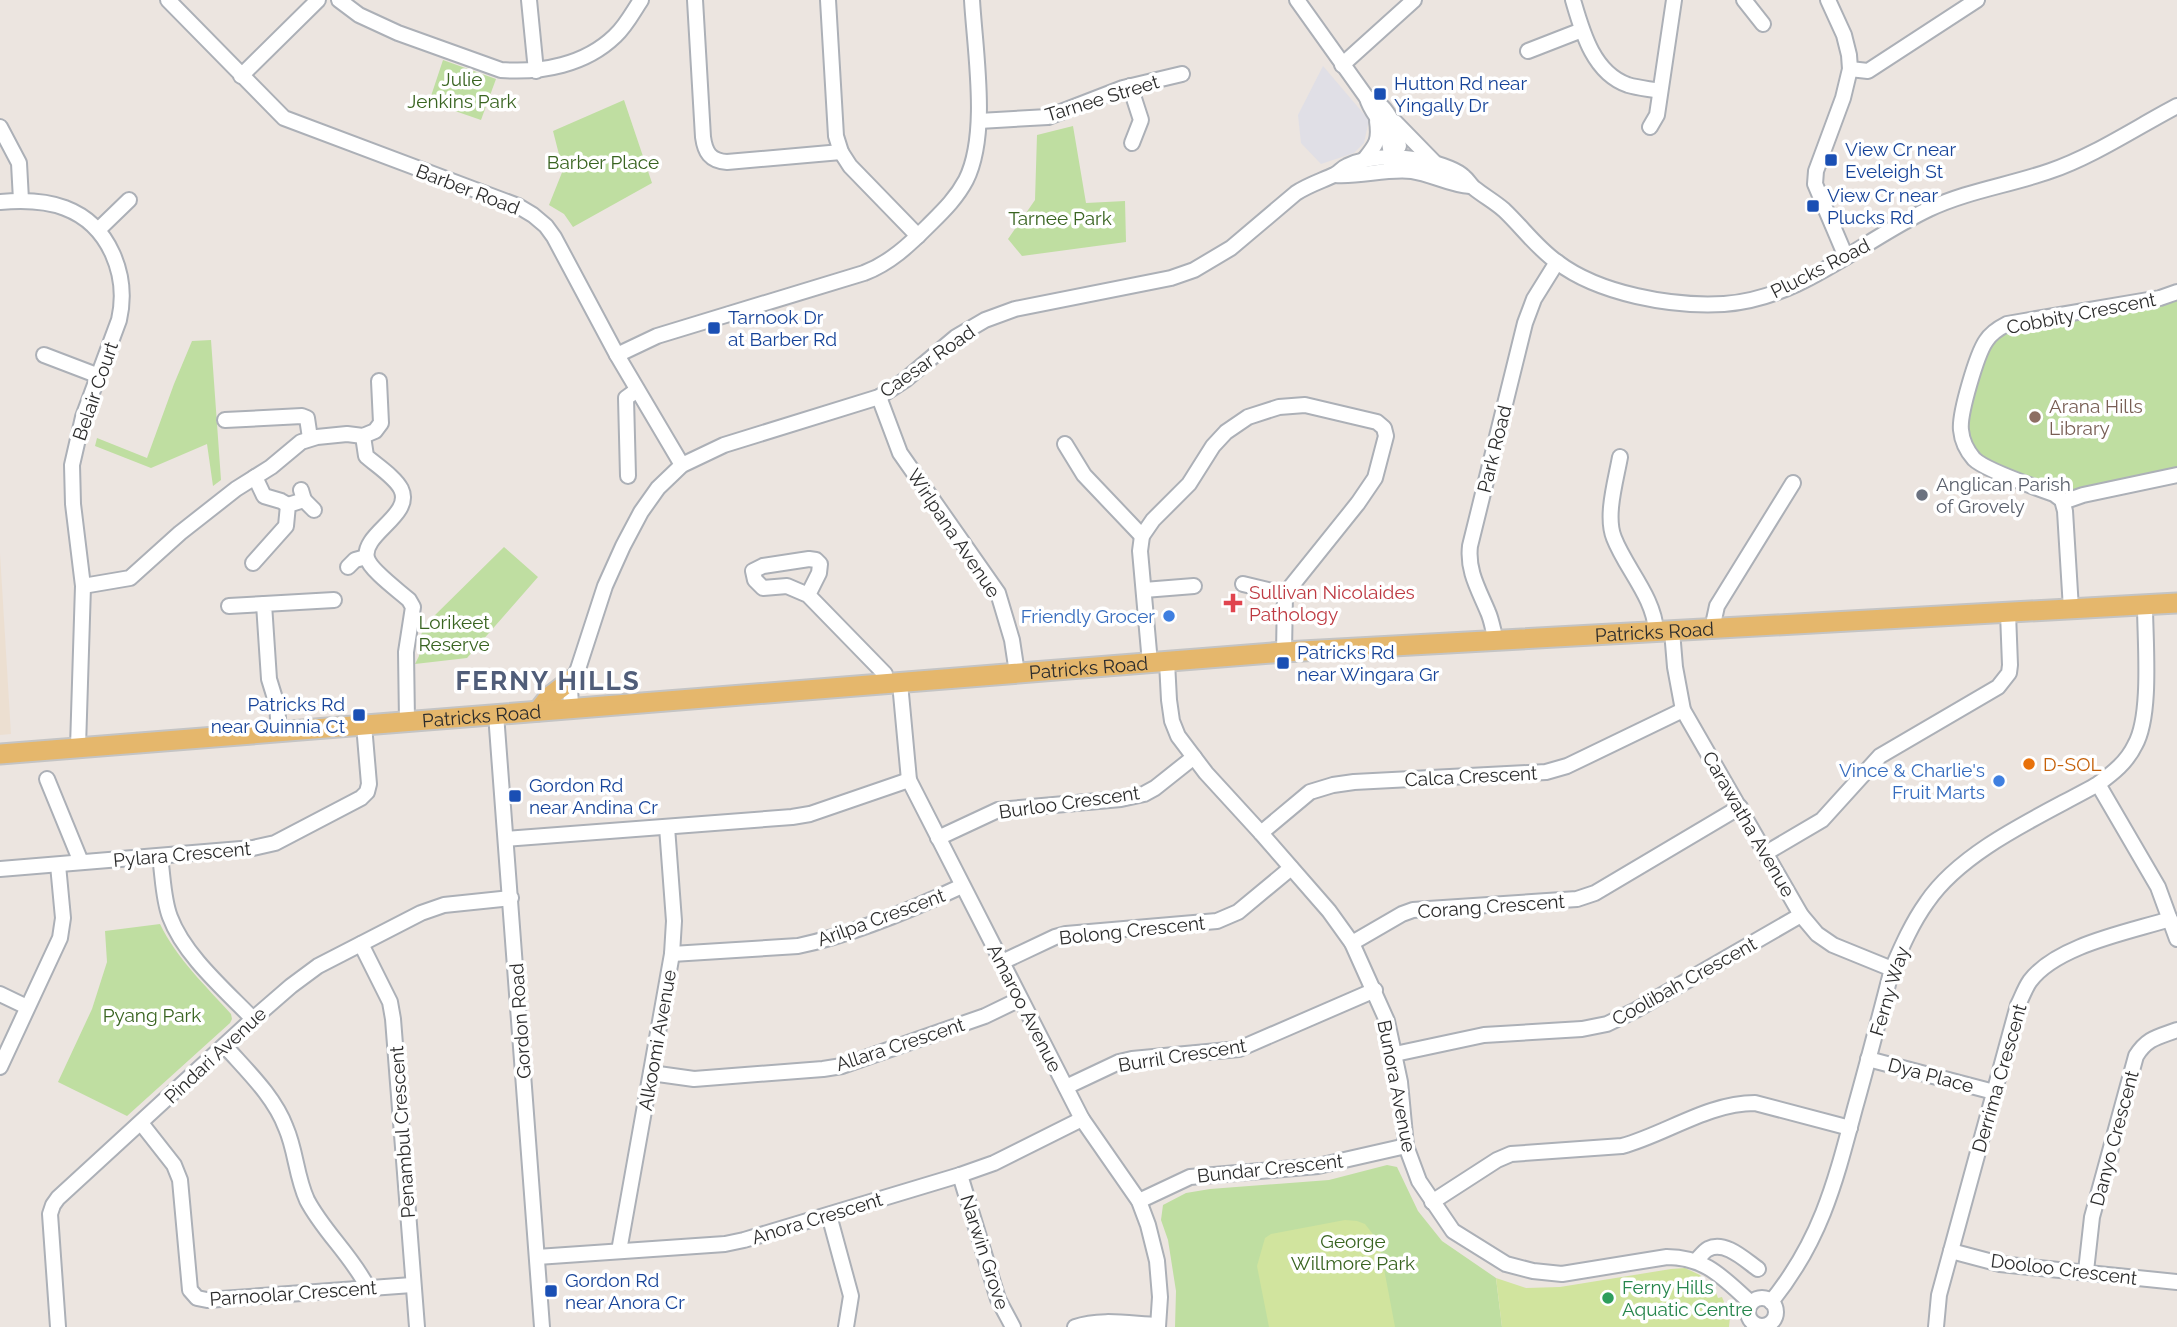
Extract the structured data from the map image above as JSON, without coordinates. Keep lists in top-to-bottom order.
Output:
{
  "streets": {
    "main road": ["Patricks Road"],
    "street": [
      "Tarnee Street",
      "Barber Road",
      "Plucks Road",
      "Cobbity Crescent",
      "Caesar Road",
      "Belair Court",
      "Park Road",
      "Wirlpana Avenue",
      "Calca Crescent",
      "Burloo Crescent",
      "Carawatha Avenue",
      "Pylara Crescent",
      "Corang Crescent",
      "Arilpa Crescent",
      "Bolong Crescent",
      "Coolibah Crescent",
      "Ferny Way",
      "Amaroo Avenue",
      "Gordon Road",
      "Alkoomi Avenue",
      "Allara Crescent",
      "Pindari Avenue",
      "Burril Crescent",
      "Dya Place",
      "Derrima Crescent",
      "Bunora Avenue",
      "Penambul Crescent",
      "Danyo Crescent",
      "Bundar Crescent",
      "Anora Crescent",
      "Narwin Grove",
      "Dooloo Crescent",
      "Parnoolar Crescent"
    ]
  },
  "crossings": [
    ["Barber Road", "Caesar Road"],
    ["Plucks Road", "Caesar Road"],
    ["Plucks Road", "Park Road"],
    ["Caesar Road", "Wirlpana Avenue"],
    ["Caesar Road", "Patricks Road"],
    ["Belair Court", "Patricks Road"],
    ["Park Road", "Patricks Road"],
    ["Wirlpana Avenue", "Patricks Road"],
    ["Patricks Road", "Carawatha Avenue"],
    ["Patricks Road", "Pylara Crescent"],
    ["Patricks Road", "Ferny Way"],
    ["Patricks Road", "Amaroo Avenue"],
    ["Patricks Road", "Gordon Road"],
    ["Patricks Road", "Bunora Avenue"],
    ["Calca Crescent", "Carawatha Avenue"],
    ["Calca Crescent", "Bunora Avenue"],
    ["Burloo Crescent", "Amaroo Avenue"],
    ["Burloo Crescent", "Bunora Avenue"],
    ["Carawatha Avenue", "Corang Crescent"],
    ["Carawatha Avenue", "Coolibah Crescent"],
    ["Carawatha Avenue", "Ferny Way"],
    ["Corang Crescent", "Bunora Avenue"],
    ["Arilpa Crescent", "Amaroo Avenue"],
    ["Arilpa Crescent", "Alkoomi Avenue"],
    ["Bolong Crescent", "Amaroo Avenue"],
    ["Bolong Crescent", "Bunora Avenue"],
    ["Coolibah Crescent", "Bunora Avenue"],
    ["Ferny Way", "Dya Place"],
    ["Ferny Way", "Bunora Avenue"],
    ["Amaroo Avenue", "Allara Crescent"],
    ["Amaroo Avenue", "Burril Crescent"],
    ["Amaroo Avenue", "Bundar Crescent"],
    ["Amaroo Avenue", "Anora Crescent"],
    ["Gordon Road", "Pindari Avenue"],
    ["Gordon Road", "Anora Crescent"],
    ["Alkoomi Avenue", "Allara Crescent"],
    ["Alkoomi Avenue", "Anora Crescent"],
    ["Pindari Avenue", "Penambul Crescent"],
    ["Pindari Avenue", "Parnoolar Crescent"],
    ["Burril Crescent", "Bunora Avenue"],
    ["Dya Place", "Derrima Crescent"],
    ["Derrima Crescent", "Dooloo Crescent"],
    ["Bunora Avenue", "Bundar Crescent"],
    ["Penambul Crescent", "Parnoolar Crescent"],
    ["Danyo Crescent", "Dooloo Crescent"],
    ["Anora Crescent", "Narwin Grove"]
  ],
  "districts": ["FERNY HILLS"],
  "parks": [
    "Julie Jenkins Park",
    "Barber Place",
    "Tarnee Park",
    "Lorikeet Reserve",
    "Pyang Park",
    "George Willmore Park"
  ],
  "places": {
    "transit": [
      "Hutton Rd near Yingally Dr",
      "View Cr near Eveleigh St",
      "View Cr near Plucks Rd",
      "Tarnook Dr at Barber Rd",
      "Patricks Rd near Wingara Gr",
      "Patricks Rd near Quinnia Ct",
      "Gordon Rd near Andina Cr",
      "Gordon Rd near Anora Cr"
    ],
    "other": [
      "Arana Hills Library",
      "Anglican Parish of Grovely",
      "Friendly Grocer",
      "D-SOL",
      "Vince & Charlie's Fruit Marts",
      "Ferny Hills Aquatic Centre"
    ],
    "health": ["Sullivan Nicolaides Pathology"]
  }
}
